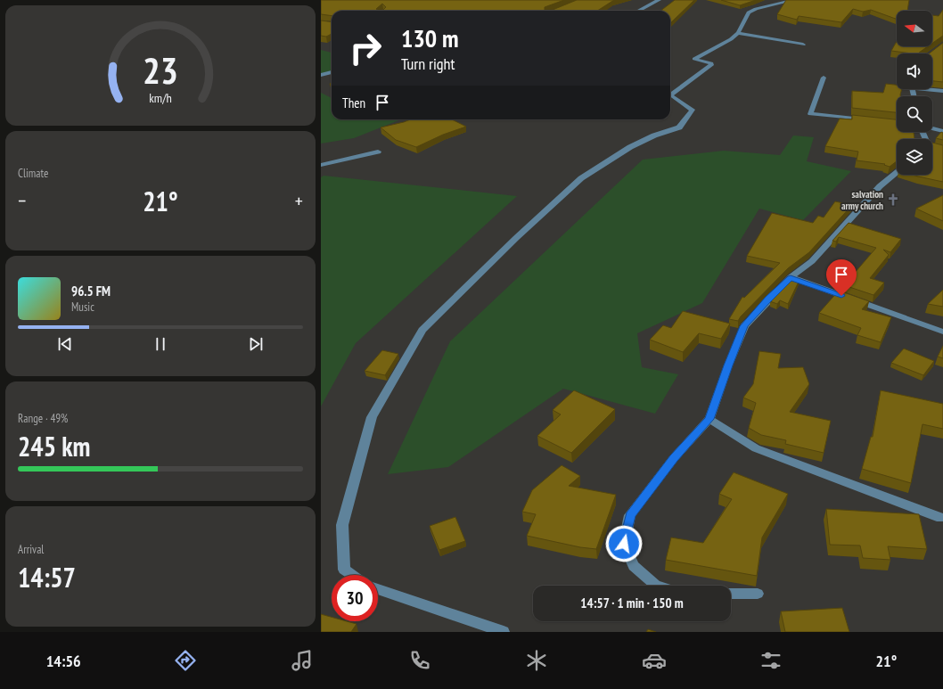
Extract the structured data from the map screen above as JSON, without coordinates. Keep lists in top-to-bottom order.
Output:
{
  "places": {
    "church": ["salvation army church"]
  },
  "north": "left",
  "page": {
    "turn": ["130 m", "Turn right"],
    "then": "Then",
    "tile": [
      "Climate",
      ["Range · 49%", "245 km"],
      ["Arrival", "14:57"]
    ],
    "heat": ["−", "21°", "+"],
    "song": ["96.5 FM", "Music"],
    "limit": "30",
    "trip": "14:57 · 1 min · 150 m",
    "tabs": ["14:56", "21°"],
    "gauge": ["23", "km/h"]
  }
}
